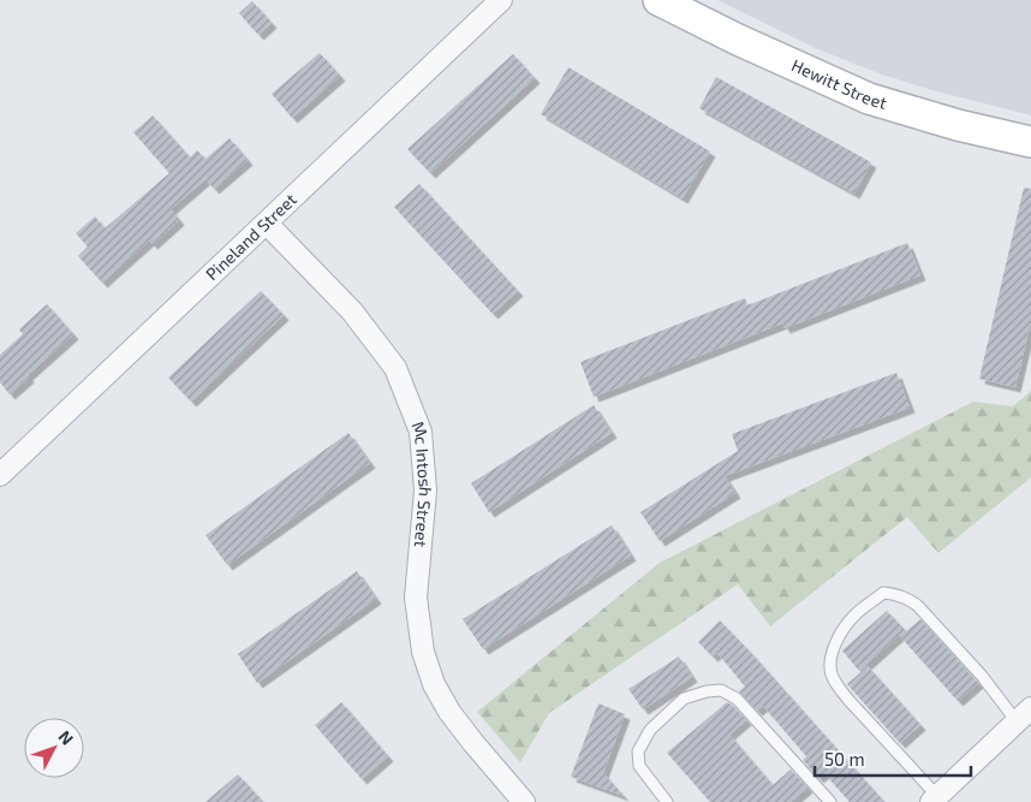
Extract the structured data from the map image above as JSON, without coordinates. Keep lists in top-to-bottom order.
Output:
{
  "streets": {
    "street": ["Hewitt Street", "Pineland Street", "Mc Intosh Street"]
  },
  "crossings": [
    ["Pineland Street", "Mc Intosh Street"]
  ],
  "scale_bar": "50 m",
  "north": "top right"
}
